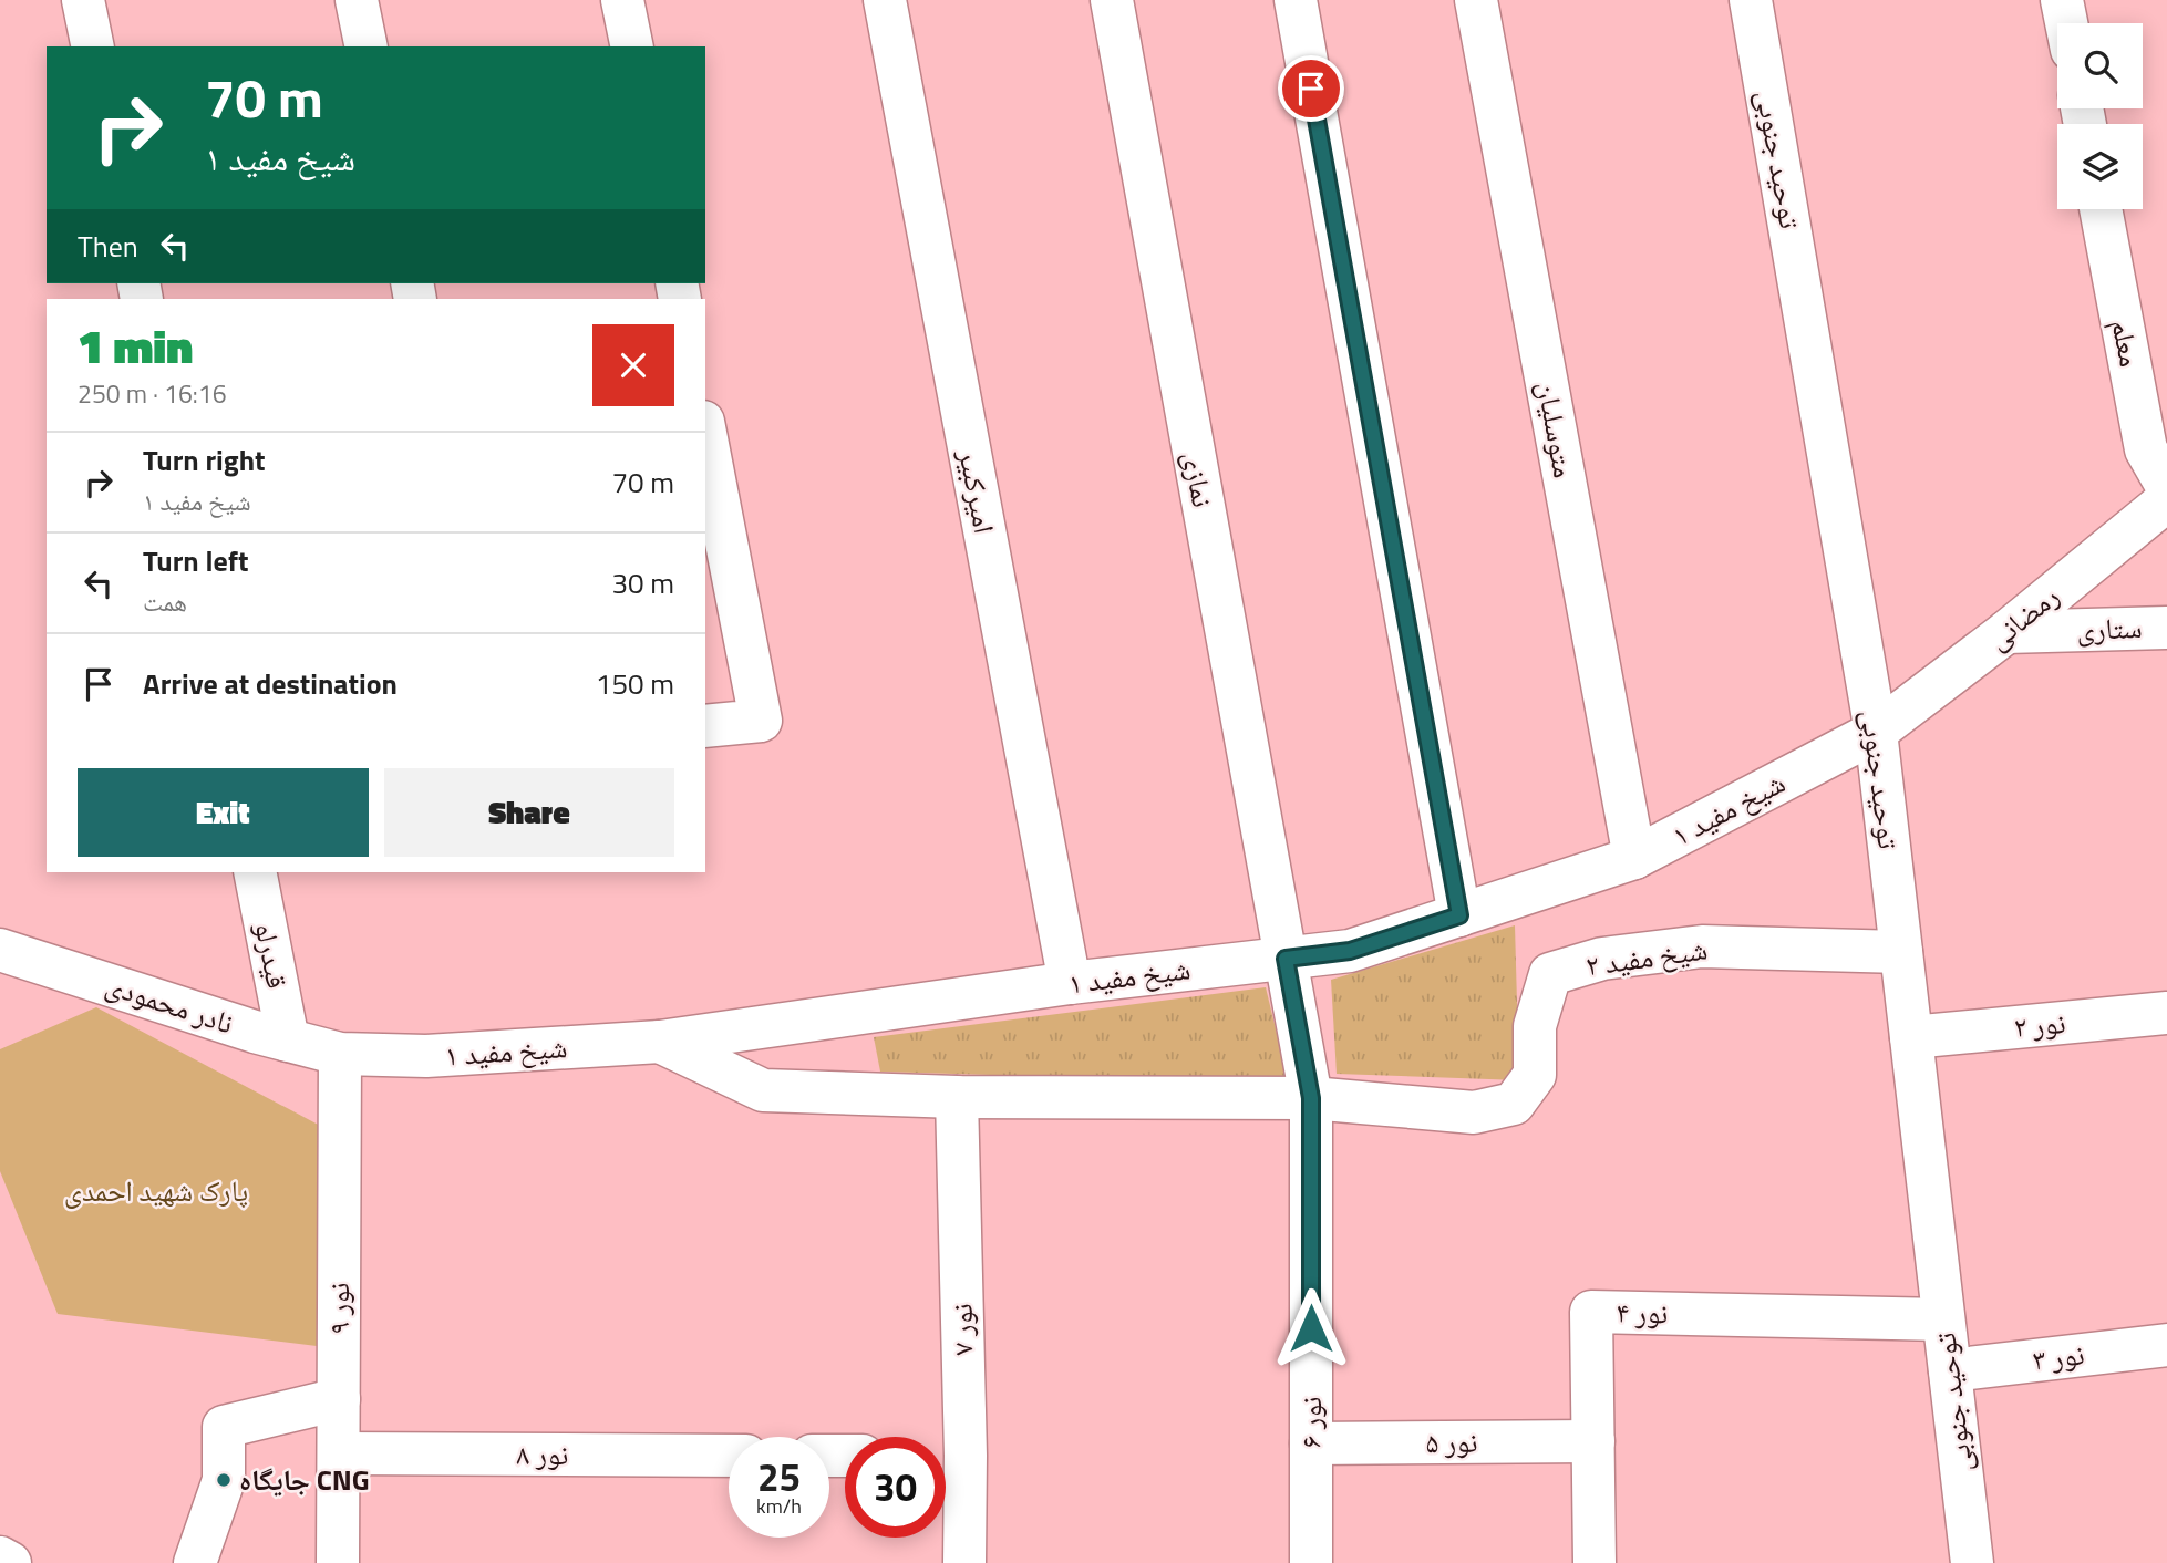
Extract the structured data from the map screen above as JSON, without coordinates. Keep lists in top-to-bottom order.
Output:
{
  "streets": {
    "street": [
      "توحید جنوبی",
      "معلم",
      "متوسلیان",
      "نمازی",
      "امیرکبیر",
      "رمضانی",
      "ستاری",
      "شیخ مفید ۱",
      "قیدرلو",
      "شیخ مفید ۲",
      "نادر محمودی",
      "نور ۲",
      "نور ۹",
      "نور ۴",
      "نور ۷",
      "نور ۳",
      "نور ۶",
      "نور ۵",
      "نور ۸"
    ]
  },
  "crossings": [
    ["توحید جنوبی", "رمضانی"],
    ["توحید جنوبی", "شیخ مفید ۱"],
    ["توحید جنوبی", "شیخ مفید ۲"],
    ["توحید جنوبی", "نور ۲"],
    ["توحید جنوبی", "نور ۴"],
    ["توحید جنوبی", "نور ۳"],
    ["متوسلیان", "شیخ مفید ۱"],
    ["نمازی", "شیخ مفید ۱"],
    ["نمازی", "نور ۶"],
    ["امیرکبیر", "شیخ مفید ۱"],
    ["رمضانی", "ستاری"],
    ["رمضانی", "شیخ مفید ۱"],
    ["شیخ مفید ۱", "نادر محمودی"],
    ["شیخ مفید ۱", "نور ۹"],
    ["شیخ مفید ۱", "نور ۶"],
    ["قیدرلو", "نادر محمودی"],
    ["شیخ مفید ۲", "نور ۶"],
    ["نادر محمودی", "نور ۹"],
    ["نور ۹", "نور ۸"],
    ["نور ۴", "نور ۵"],
    ["نور ۶", "نور ۵"]
  ],
  "parks": ["پارک شهید احمدی"],
  "places": ["جایگاه CNG"],
  "page": {
    "turn": ["70 m", "شیخ مفید ۱"],
    "then": "Then",
    "heading": ["1 min", "250 m · 16:16"],
    "list": [
      {
        "name": "Turn right",
        "note": "شیخ مفید ۱",
        "value": "70 m"
      },
      {
        "name": "Turn left",
        "note": "همت",
        "value": "30 m"
      },
      {
        "name": "Arrive at destination",
        "value": "150 m"
      }
    ],
    "buttons": ["Exit", "Share"],
    "speed": "25 km/h",
    "limit": "30"
  }
}
